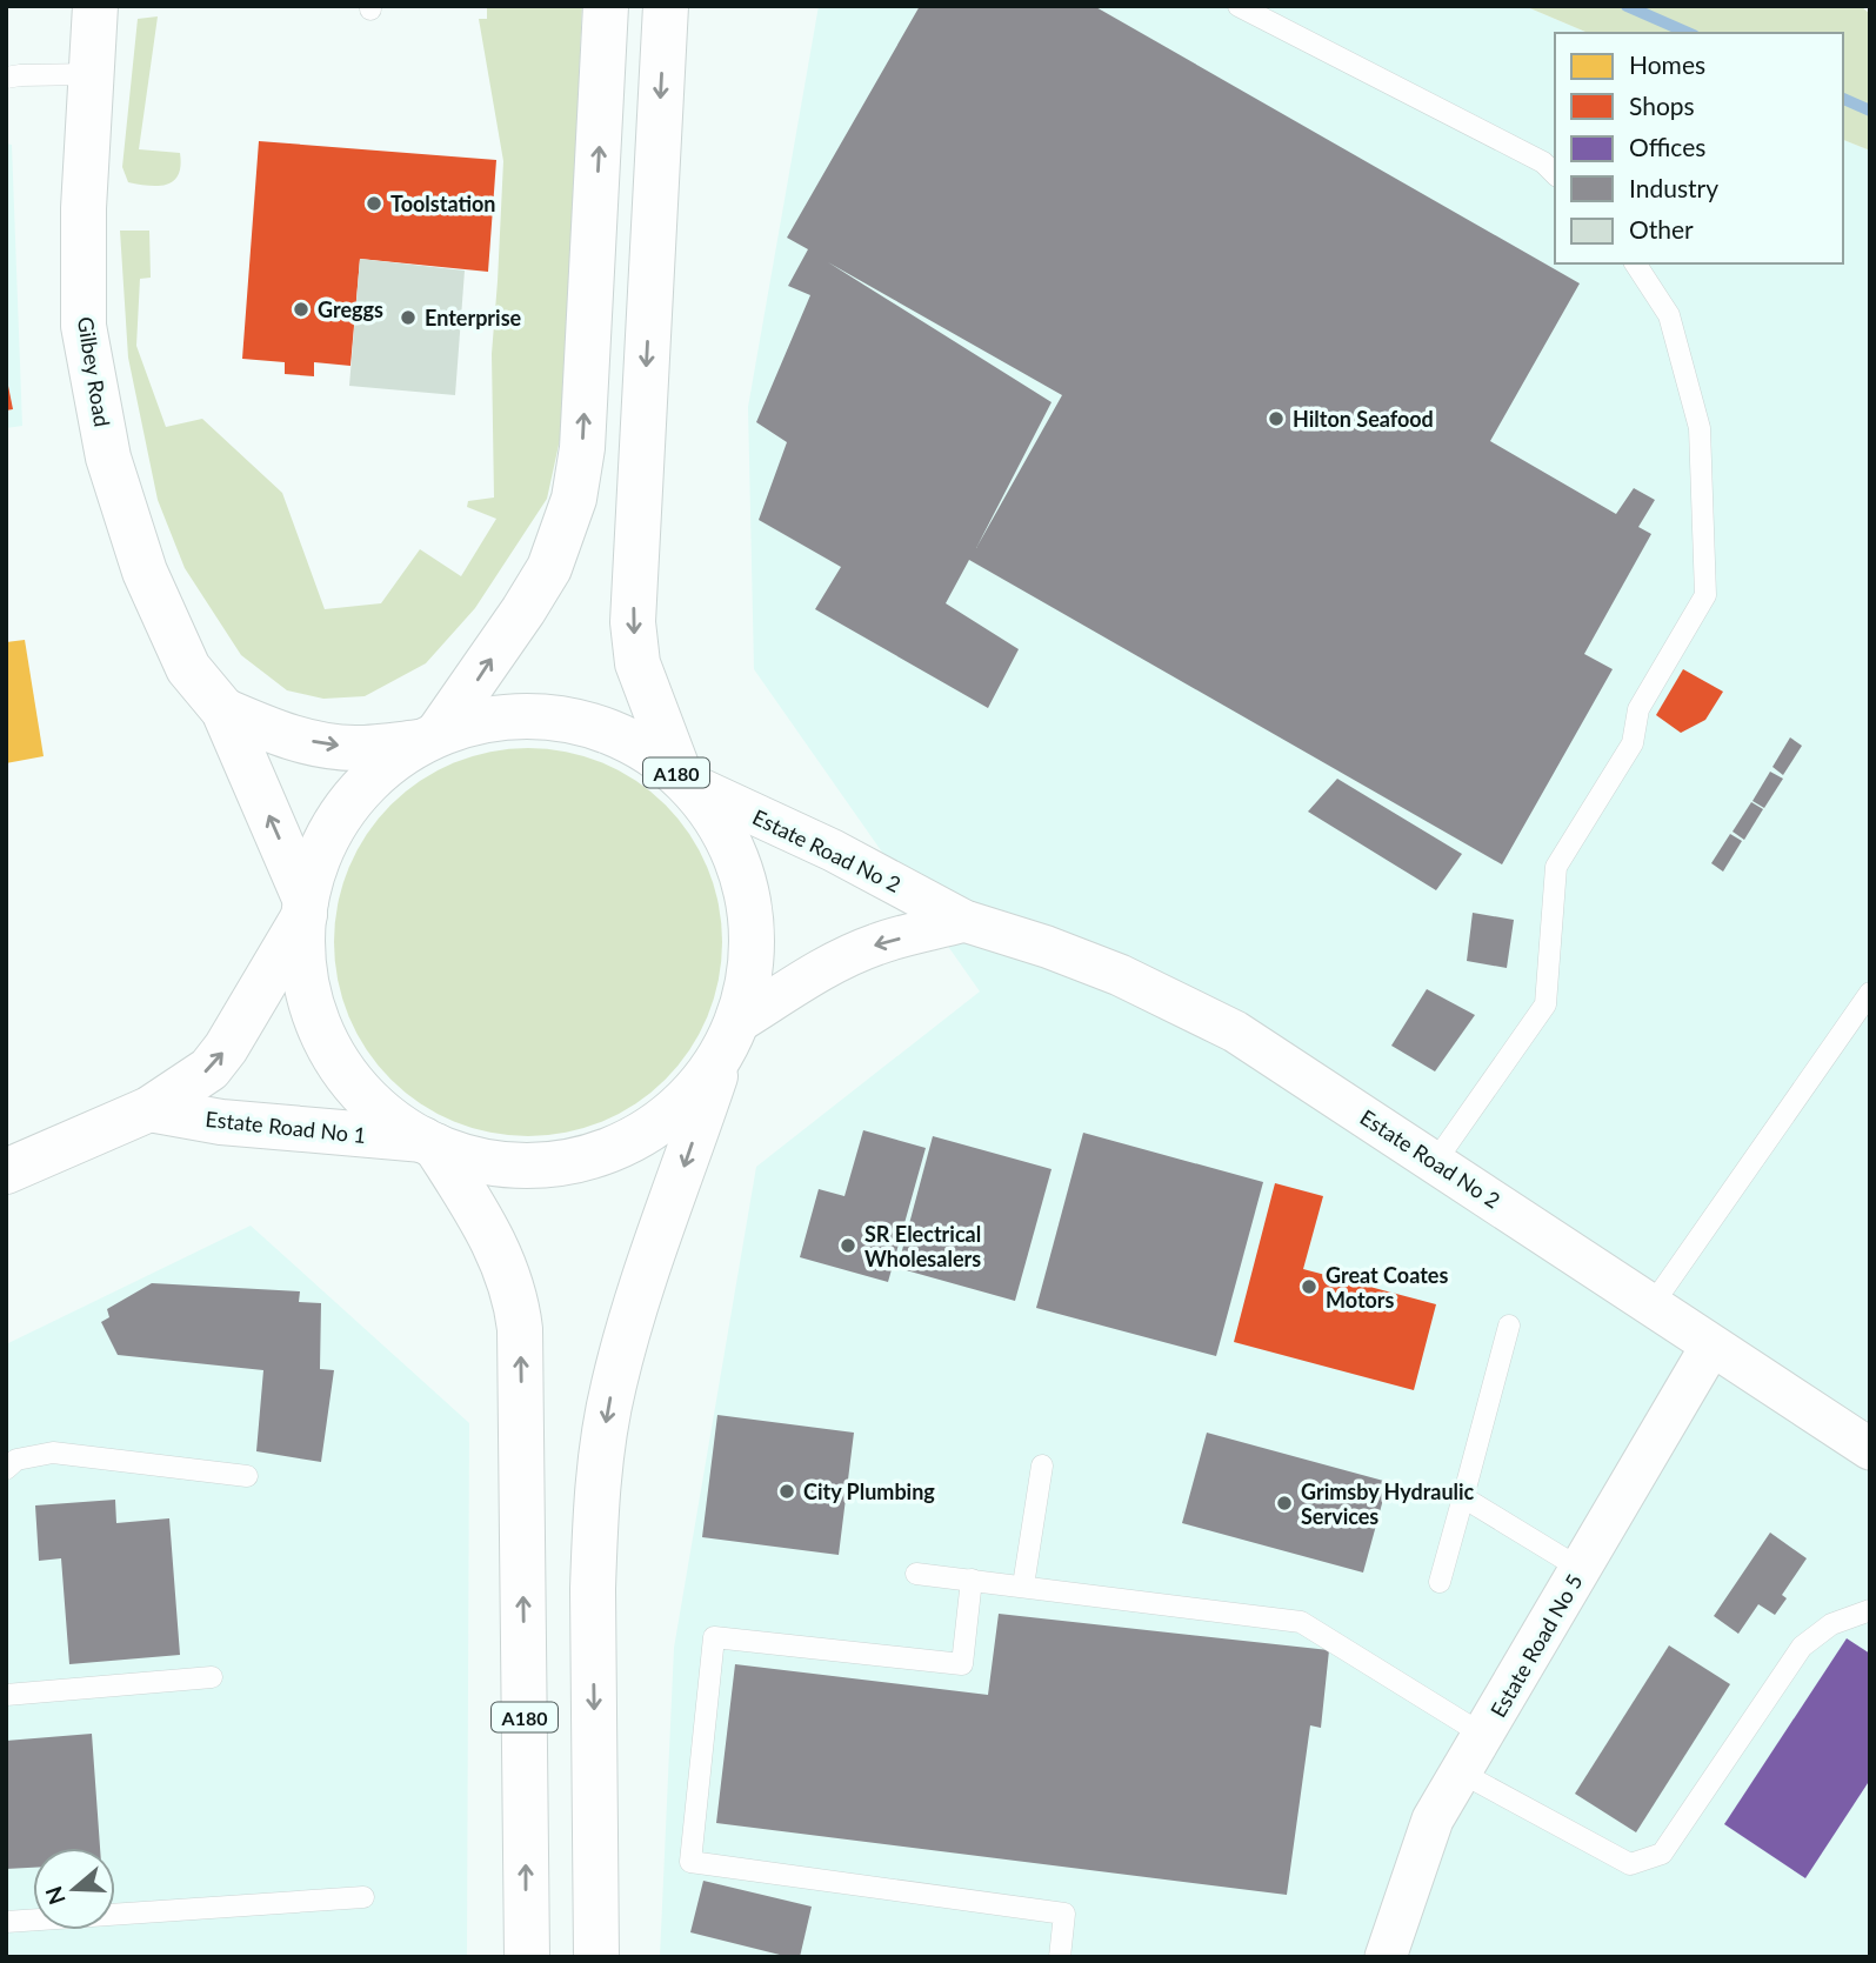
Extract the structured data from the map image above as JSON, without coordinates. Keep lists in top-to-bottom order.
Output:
{
  "streets": {
    "main road": ["Gilbey Road", "A180", "Estate Road No 1"],
    "street": ["Estate Road No 2", "Estate Road No 5"]
  },
  "crossings": [
    ["Gilbey Road", "A180"],
    ["Gilbey Road", "Estate Road No 1"],
    ["A180", "Estate Road No 2"],
    ["A180", "Estate Road No 1"],
    ["Estate Road No 2", "Estate Road No 5"]
  ],
  "one_way": ["Estate Road No 1"],
  "places": [
    "Toolstation",
    "Greggs",
    "Enterprise",
    "Hilton Seafood",
    "SR Electrical Wholesalers",
    "Great Coates Motors",
    "City Plumbing",
    "Grimsby Hydraulic Services"
  ],
  "legend": [
    "Homes",
    "Shops",
    "Offices",
    "Industry",
    "Other"
  ],
  "north": "left"
}
